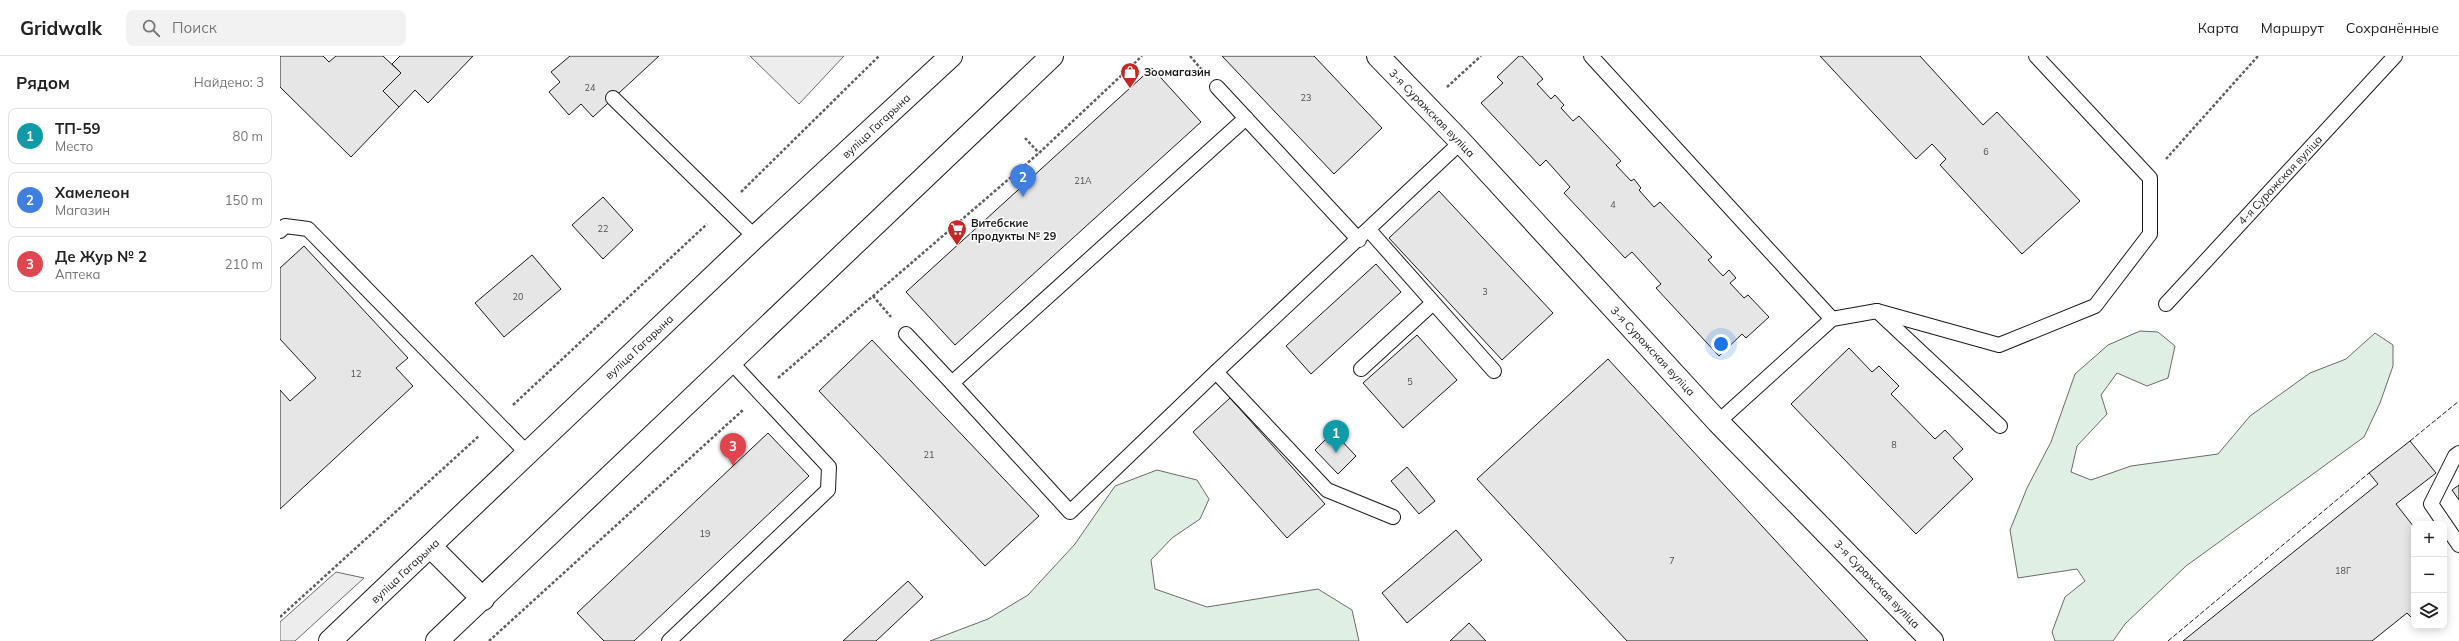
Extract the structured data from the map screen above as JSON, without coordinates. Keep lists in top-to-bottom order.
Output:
{
  "streets": {
    "main road": ["3-я Суражская вуліца", "вуліца Гагарына"],
    "lane": ["4-я Суражская вуліца"]
  },
  "places": {
    "shop": ["Зоомагазин"],
    "supermarket": ["Витебские продукты № 29"]
  },
  "house_numbers": [
    "24",
    "23",
    "6",
    "21А",
    "4",
    "22",
    "3",
    "20",
    "12",
    "5",
    "8",
    "21",
    "19",
    "7",
    "18Г"
  ],
  "page": {
    "header": "Gridwalk",
    "search": "Поиск",
    "nav": ["Карта", "Маршрут", "Сохранённые"],
    "heading": ["Рядом", "Найдено: 3"],
    "list": [
      {
        "mark": "1",
        "name": "ТП-59",
        "note": "Место",
        "value": "80 m"
      },
      {
        "mark": "2",
        "name": "Хамелеон",
        "note": "Магазин",
        "value": "150 m"
      },
      {
        "mark": "3",
        "name": "Де Жур № 2",
        "note": "Аптека",
        "value": "210 m"
      }
    ],
    "pins": ["2", "1", "3"],
    "map_buttons": ["+", "−"]
  }
}
